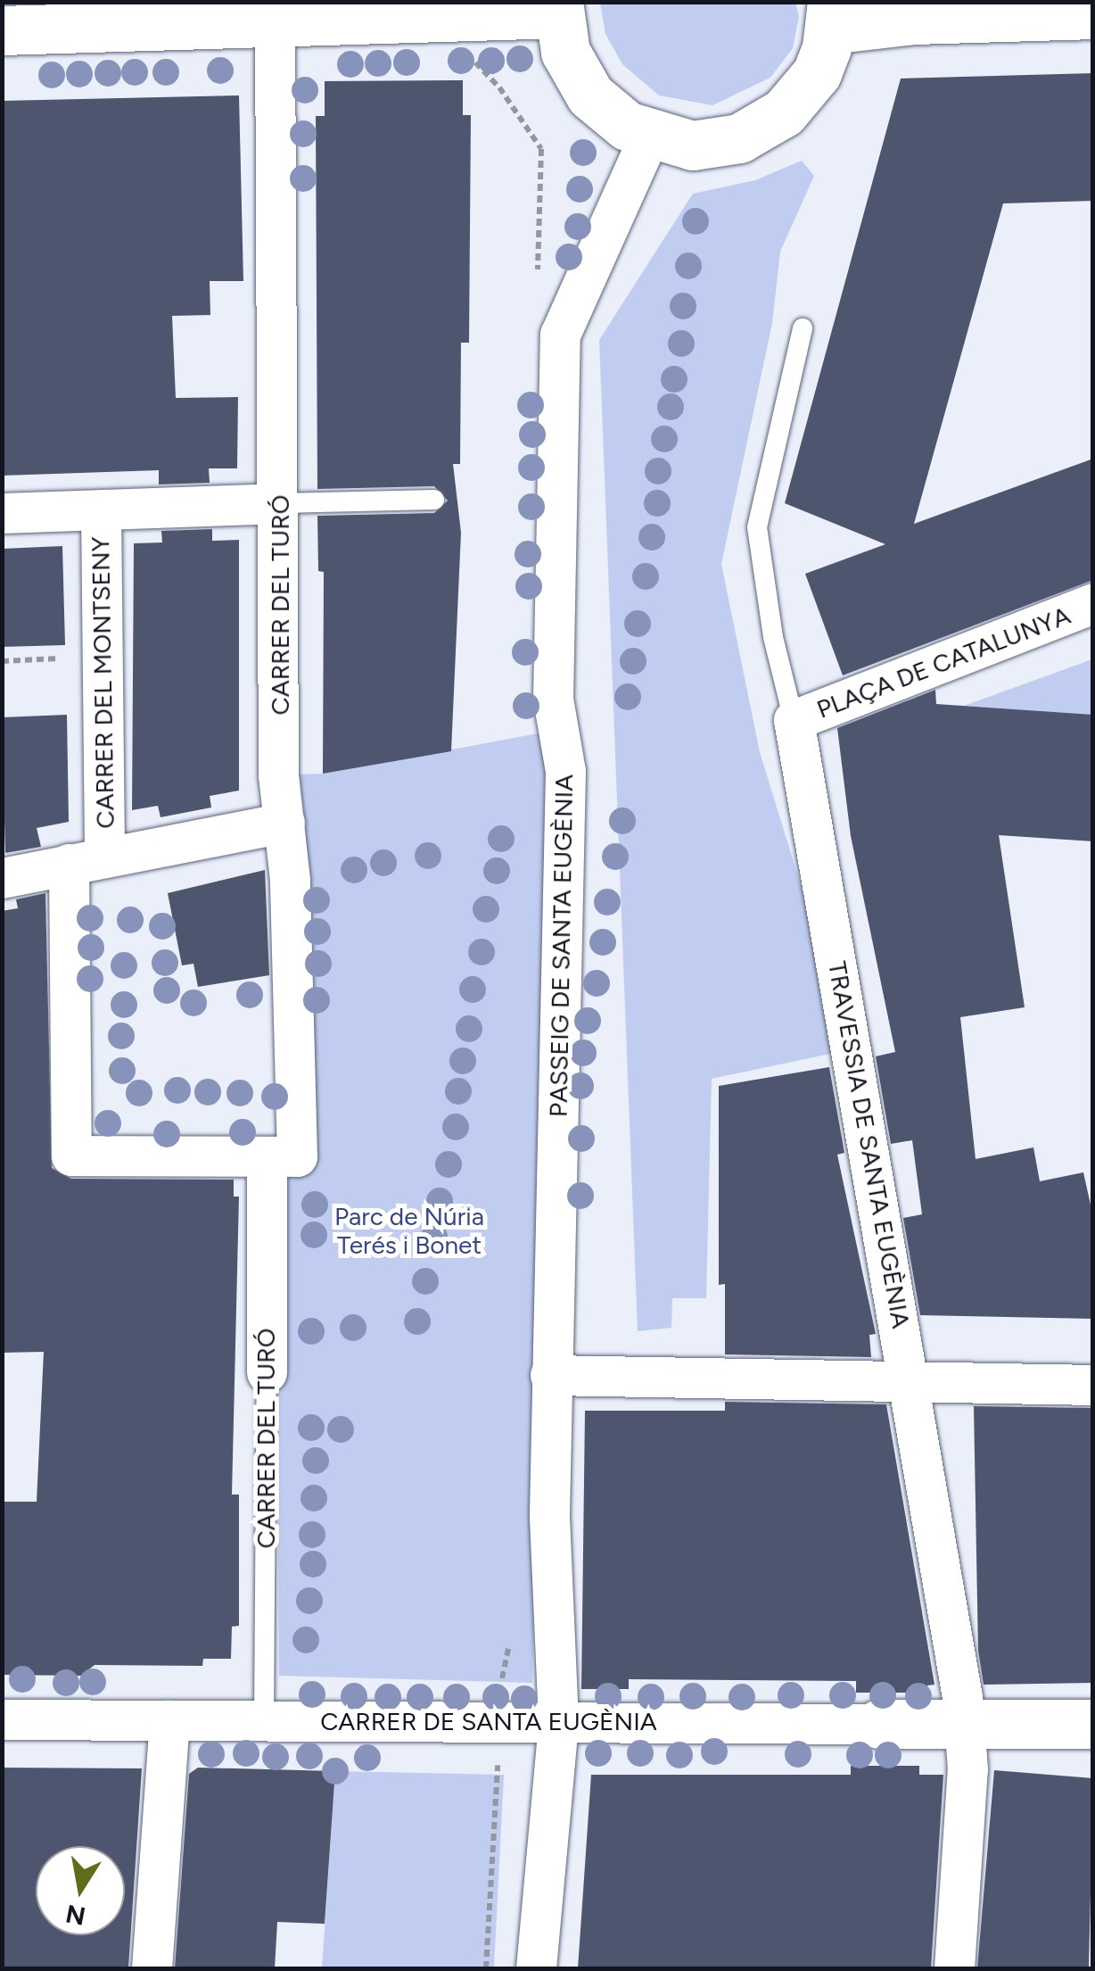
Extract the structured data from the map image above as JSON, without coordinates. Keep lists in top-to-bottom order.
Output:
{
  "streets": {
    "main road": ["CARRER DE SANTA EUGÈNIA"],
    "street": [
      "CARRER DEL TURÓ",
      "PLAÇA DE CATALUNYA",
      "CARRER DEL MONTSENY",
      "PASSEIG DE SANTA EUGÈNIA",
      "TRAVESSIA DE SANTA EUGÈNIA"
    ]
  },
  "crossings": [
    ["CARRER DEL TURÓ", "CARRER DEL MONTSENY"],
    ["CARRER DEL TURÓ", "CARRER DE SANTA EUGÈNIA"],
    ["PLAÇA DE CATALUNYA", "TRAVESSIA DE SANTA EUGÈNIA"],
    ["PASSEIG DE SANTA EUGÈNIA", "CARRER DE SANTA EUGÈNIA"],
    ["TRAVESSIA DE SANTA EUGÈNIA", "CARRER DE SANTA EUGÈNIA"]
  ],
  "parks": ["Parc de Núria Terés i Bonet"],
  "north": "bottom"
}
